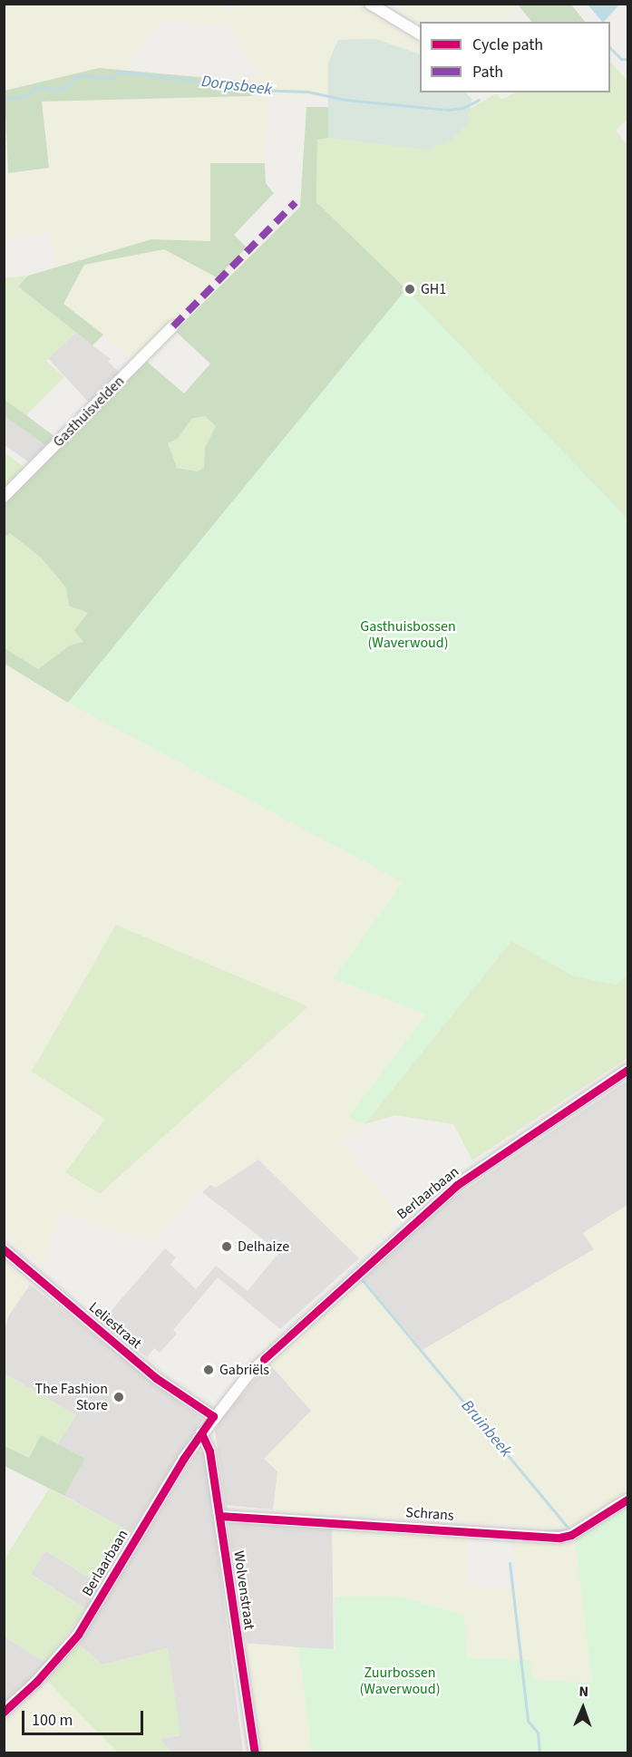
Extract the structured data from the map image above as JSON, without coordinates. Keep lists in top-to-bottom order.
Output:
{
  "streets": {
    "street": [
      "Gasthuisvelden",
      "Berlaarbaan",
      "Leliestraat",
      "Schrans",
      "Wolvenstraat"
    ]
  },
  "crossings": [
    ["Berlaarbaan", "Leliestraat"],
    ["Berlaarbaan", "Wolvenstraat"],
    ["Schrans", "Wolvenstraat"]
  ],
  "water": ["Dorpsbeek", "Bruinbeek"],
  "parks": ["Gasthuisbossen (Waverwoud)", "Zuurbossen (Waverwoud)"],
  "places": [
    "GH1",
    "Delhaize",
    "Gabriëls",
    "The Fashion Store"
  ],
  "legend": ["Cycle path", "Path"],
  "scale_bar": "100 m",
  "north": "top"
}
